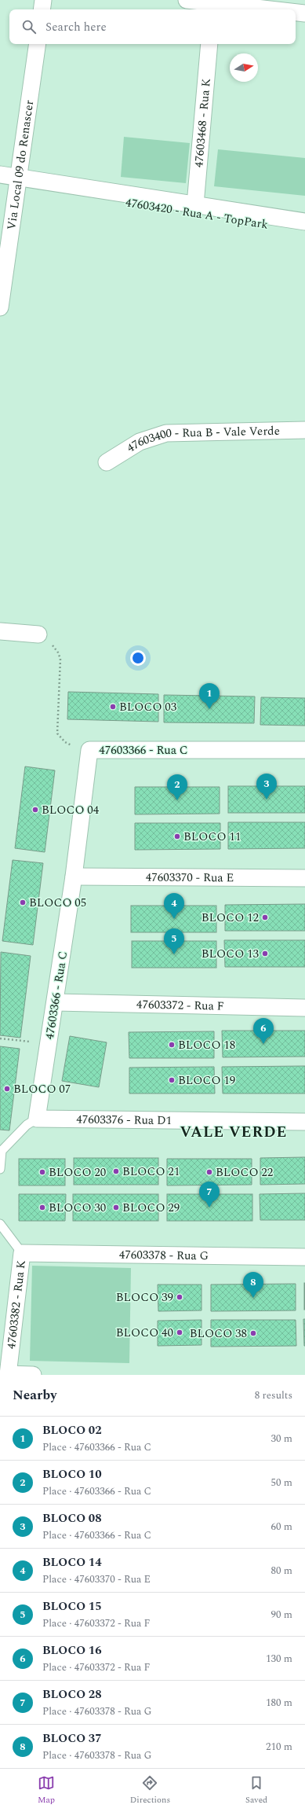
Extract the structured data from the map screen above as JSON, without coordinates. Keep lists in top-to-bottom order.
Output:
{
  "streets": {
    "street": [
      "47603468 - Rua K",
      "Via Local 09 do Renascer",
      "47603420 - Rua A - TopPark",
      "47603400 - Rua B - Vale Verde",
      "47603366 - Rua C",
      "47603370 - Rua E",
      "47603372 - Rua F",
      "47603376 - Rua D1",
      "47603378 - Rua G",
      "47603382 - Rua K"
    ]
  },
  "crossings": [
    ["47603366 - Rua C", "47603370 - Rua E"],
    ["47603366 - Rua C", "47603372 - Rua F"],
    ["47603366 - Rua C", "47603376 - Rua D1"],
    ["47603378 - Rua G", "47603382 - Rua K"]
  ],
  "districts": ["VALE VERDE"],
  "places": [
    "BLOCO 03",
    "BLOCO 04",
    "BLOCO 11",
    "BLOCO 05",
    "BLOCO 12",
    "BLOCO 13",
    "BLOCO 18",
    "BLOCO 19",
    "BLOCO 07",
    "BLOCO 21",
    "BLOCO 20",
    "BLOCO 22",
    "BLOCO 30",
    "BLOCO 29",
    "BLOCO 39",
    "BLOCO 40",
    "BLOCO 38"
  ],
  "north": "right",
  "page": {
    "search": "Search here",
    "pins": [
      "1",
      "3",
      "2",
      "4",
      "5",
      "6",
      "7",
      "8"
    ],
    "heading": ["Nearby", "8 results"],
    "list": [
      {
        "mark": "1",
        "name": "BLOCO 02",
        "note": "Place · 47603366 - Rua C",
        "value": "30 m"
      },
      {
        "mark": "2",
        "name": "BLOCO 10",
        "note": "Place · 47603366 - Rua C",
        "value": "50 m"
      },
      {
        "mark": "3",
        "name": "BLOCO 08",
        "note": "Place · 47603366 - Rua C",
        "value": "60 m"
      },
      {
        "mark": "4",
        "name": "BLOCO 14",
        "note": "Place · 47603370 - Rua E",
        "value": "80 m"
      },
      {
        "mark": "5",
        "name": "BLOCO 15",
        "note": "Place · 47603372 - Rua F",
        "value": "90 m"
      },
      {
        "mark": "6",
        "name": "BLOCO 16",
        "note": "Place · 47603372 - Rua F",
        "value": "130 m"
      },
      {
        "mark": "7",
        "name": "BLOCO 28",
        "note": "Place · 47603378 - Rua G",
        "value": "180 m"
      },
      {
        "mark": "8",
        "name": "BLOCO 37",
        "note": "Place · 47603378 - Rua G",
        "value": "210 m"
      }
    ],
    "nav": ["Map", "Directions", "Saved"]
  }
}
